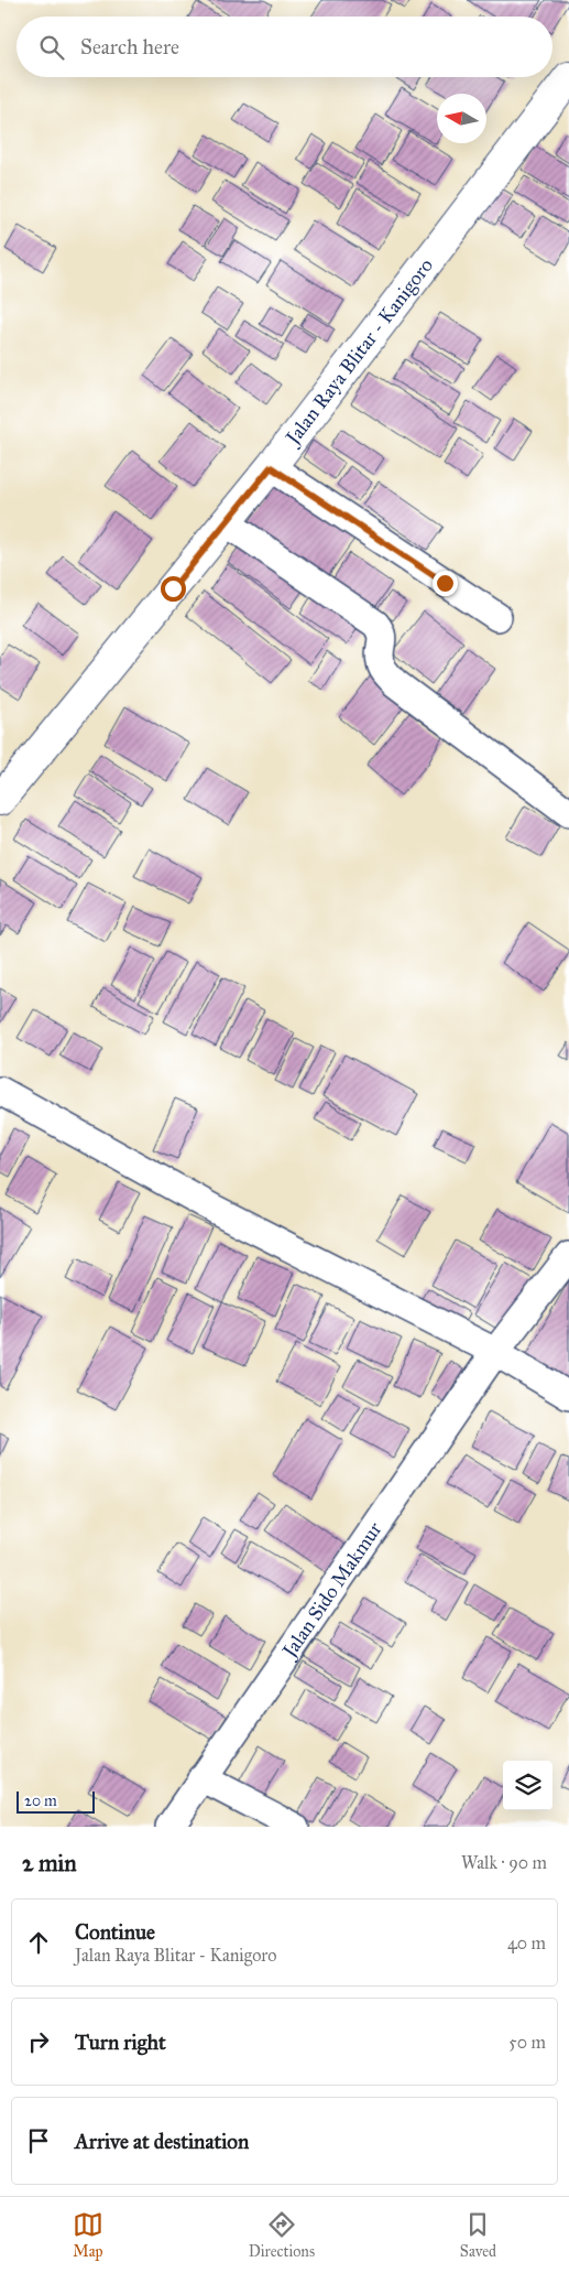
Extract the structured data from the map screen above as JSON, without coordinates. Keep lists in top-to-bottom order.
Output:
{
  "streets": {
    "main road": ["Jalan Raya Blitar - Kanigoro"],
    "street": ["Jalan Sido Makmur"]
  },
  "scale_bar": "20 m",
  "north": "left",
  "page": {
    "search": "Search here",
    "scale": "20 m",
    "heading": ["2 min", "Walk · 90 m"],
    "list": [
      ["Continue", "Jalan Raya Blitar - Kanigoro", "40 m"],
      ["Turn right", "50 m"],
      "Arrive at destination"
    ],
    "nav": ["Map", "Directions", "Saved"]
  }
}
